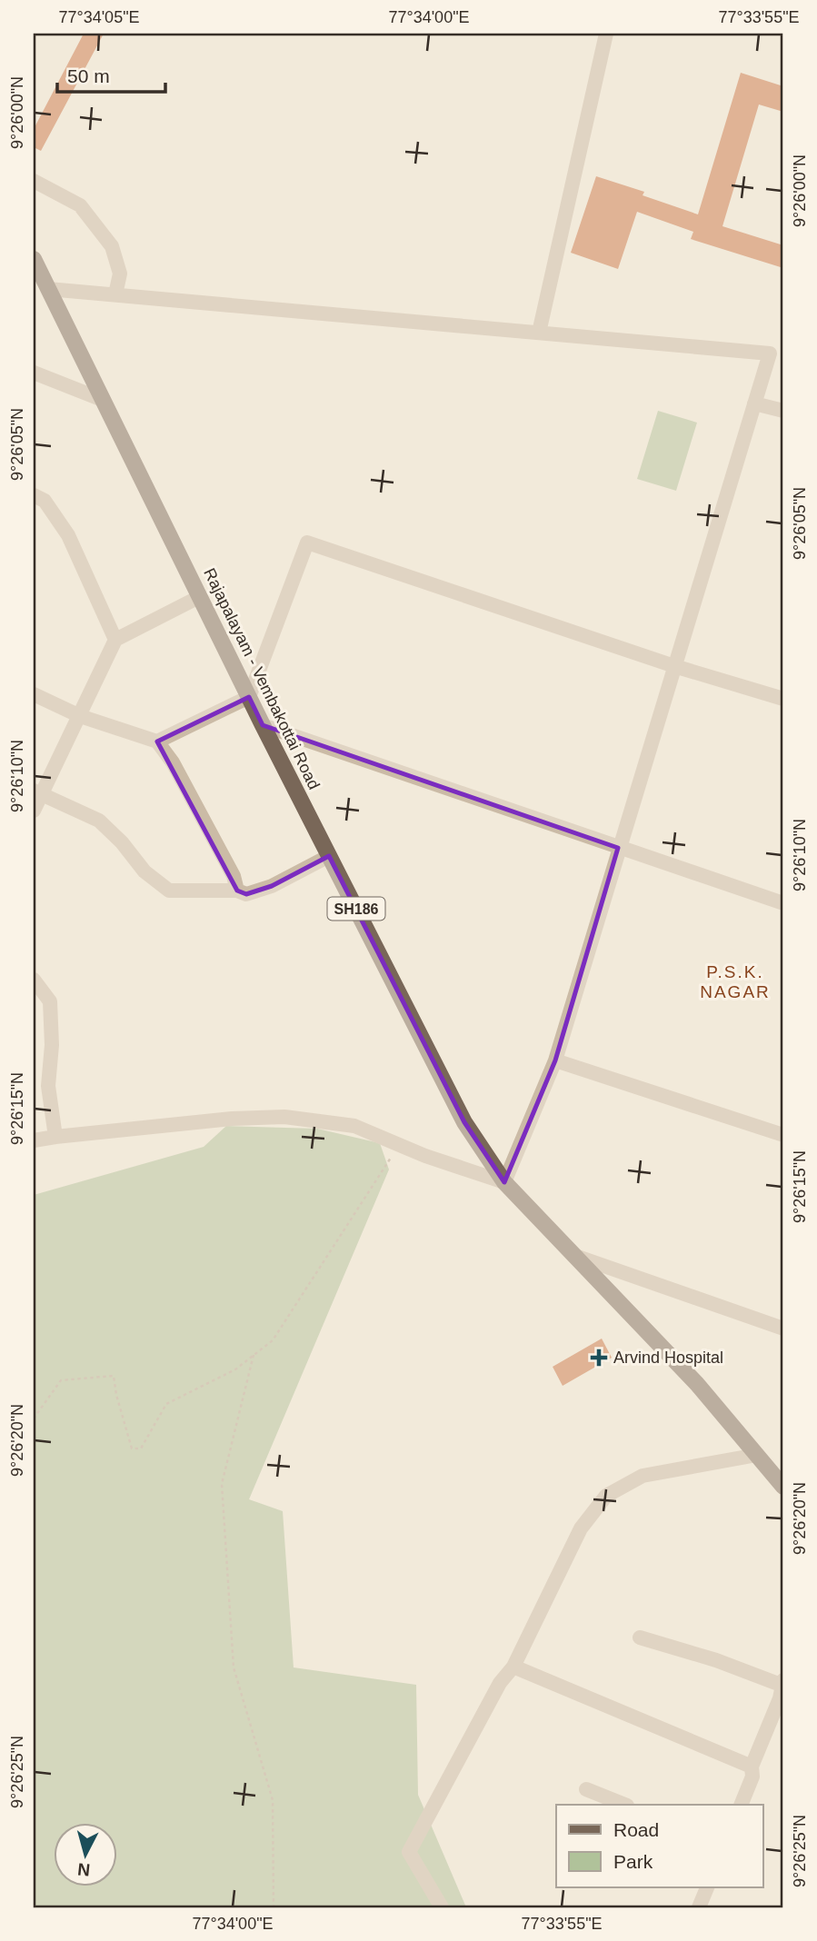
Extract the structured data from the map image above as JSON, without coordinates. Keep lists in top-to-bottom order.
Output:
{
  "streets": {
    "main road": ["Rajapalayam - Vembakottai Road", "SH186"]
  },
  "districts": ["P.S.K. NAGAR"],
  "places": {
    "health": ["Arvind Hospital"]
  },
  "legend": ["Road", "Park"],
  "scale_bar": "50 m",
  "north": "bottom",
  "coordinates": [
    "77°34'05\"E",
    "77°34'00\"E",
    "77°33'55\"E",
    "9°26'00\"N",
    "9°26'05\"N",
    "9°26'10\"N",
    "9°26'15\"N",
    "9°26'20\"N",
    "9°26'25\"N"
  ]
}
